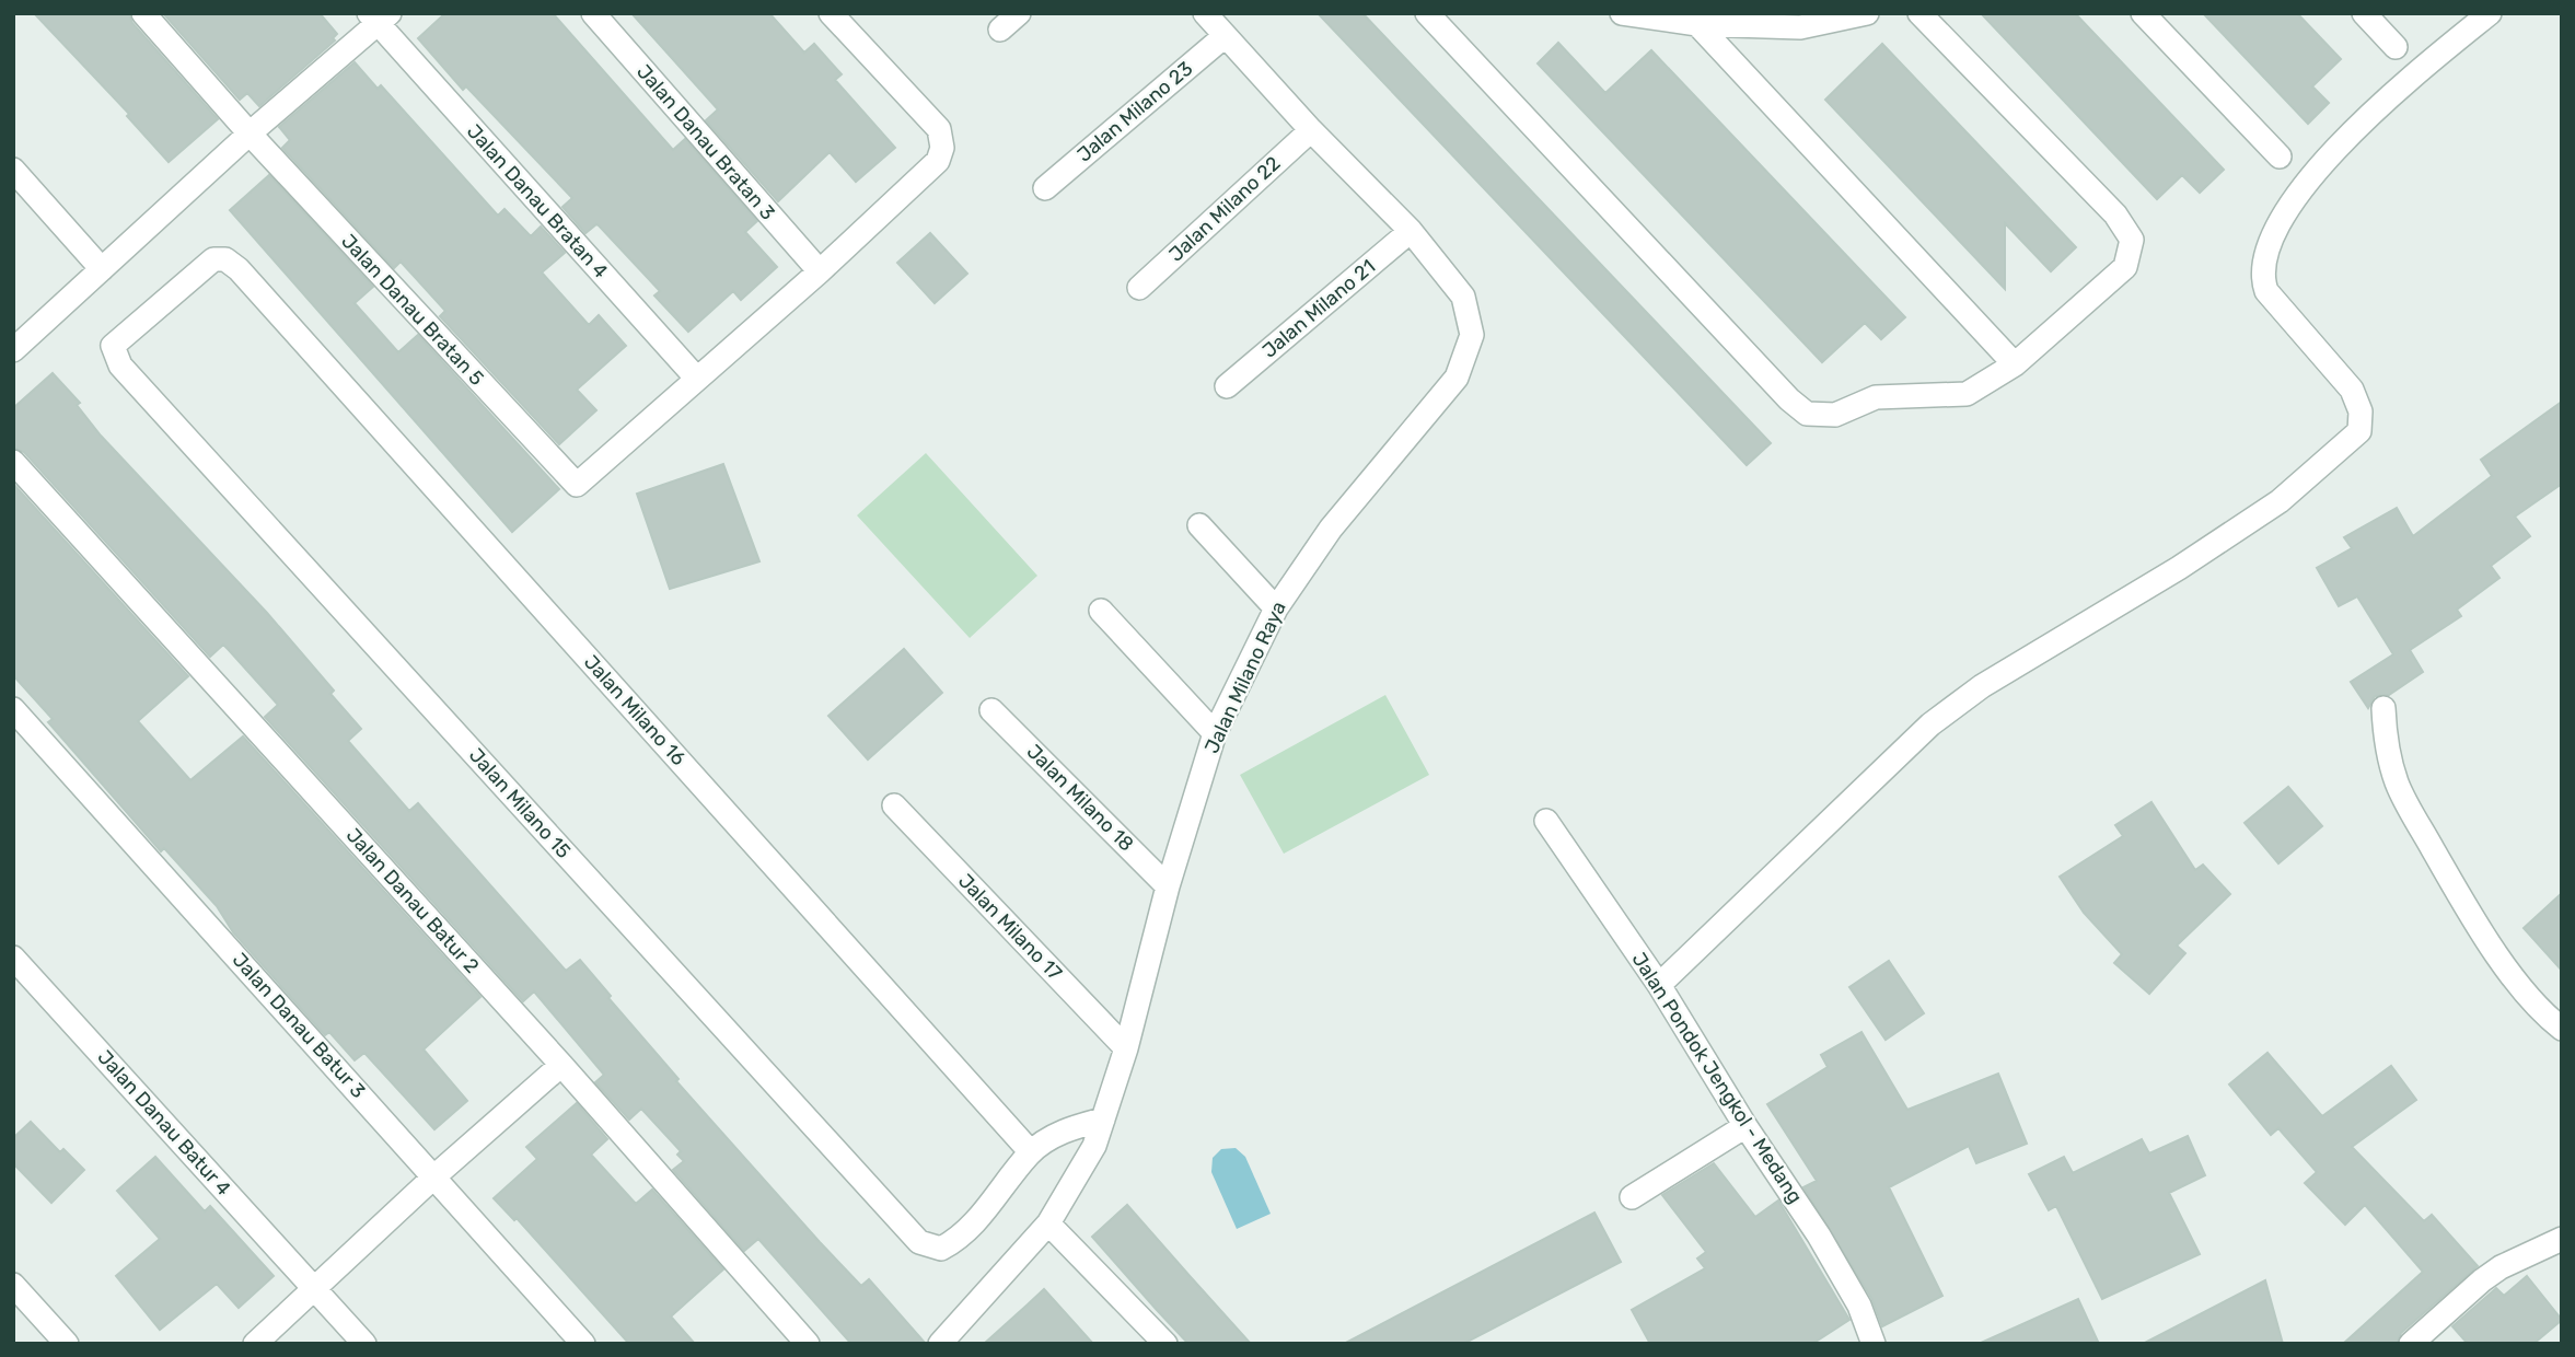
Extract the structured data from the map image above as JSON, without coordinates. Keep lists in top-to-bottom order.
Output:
{
  "streets": {
    "street": [
      "Jalan Milano 23",
      "Jalan Danau Bratan 3",
      "Jalan Danau Bratan 4",
      "Jalan Milano 22",
      "Jalan Milano 21",
      "Jalan Danau Bratan 5",
      "Jalan Milano Raya",
      "Jalan Milano 16",
      "Jalan Milano 18",
      "Jalan Milano 15",
      "Jalan Danau Batur 2",
      "Jalan Milano 17",
      "Jalan Danau Batur 3",
      "Jalan Pondok Jengkol - Medang",
      "Jalan Danau Batur 4"
    ]
  },
  "crossings": [
    ["Jalan Milano 23", "Jalan Milano Raya"],
    ["Jalan Danau Bratan 4", "Jalan Danau Bratan 5"],
    ["Jalan Milano 22", "Jalan Milano Raya"],
    ["Jalan Milano 21", "Jalan Milano Raya"],
    ["Jalan Milano Raya", "Jalan Milano 18"],
    ["Jalan Milano Raya", "Jalan Milano 17"],
    ["Jalan Milano 16", "Jalan Milano 15"]
  ]
}
